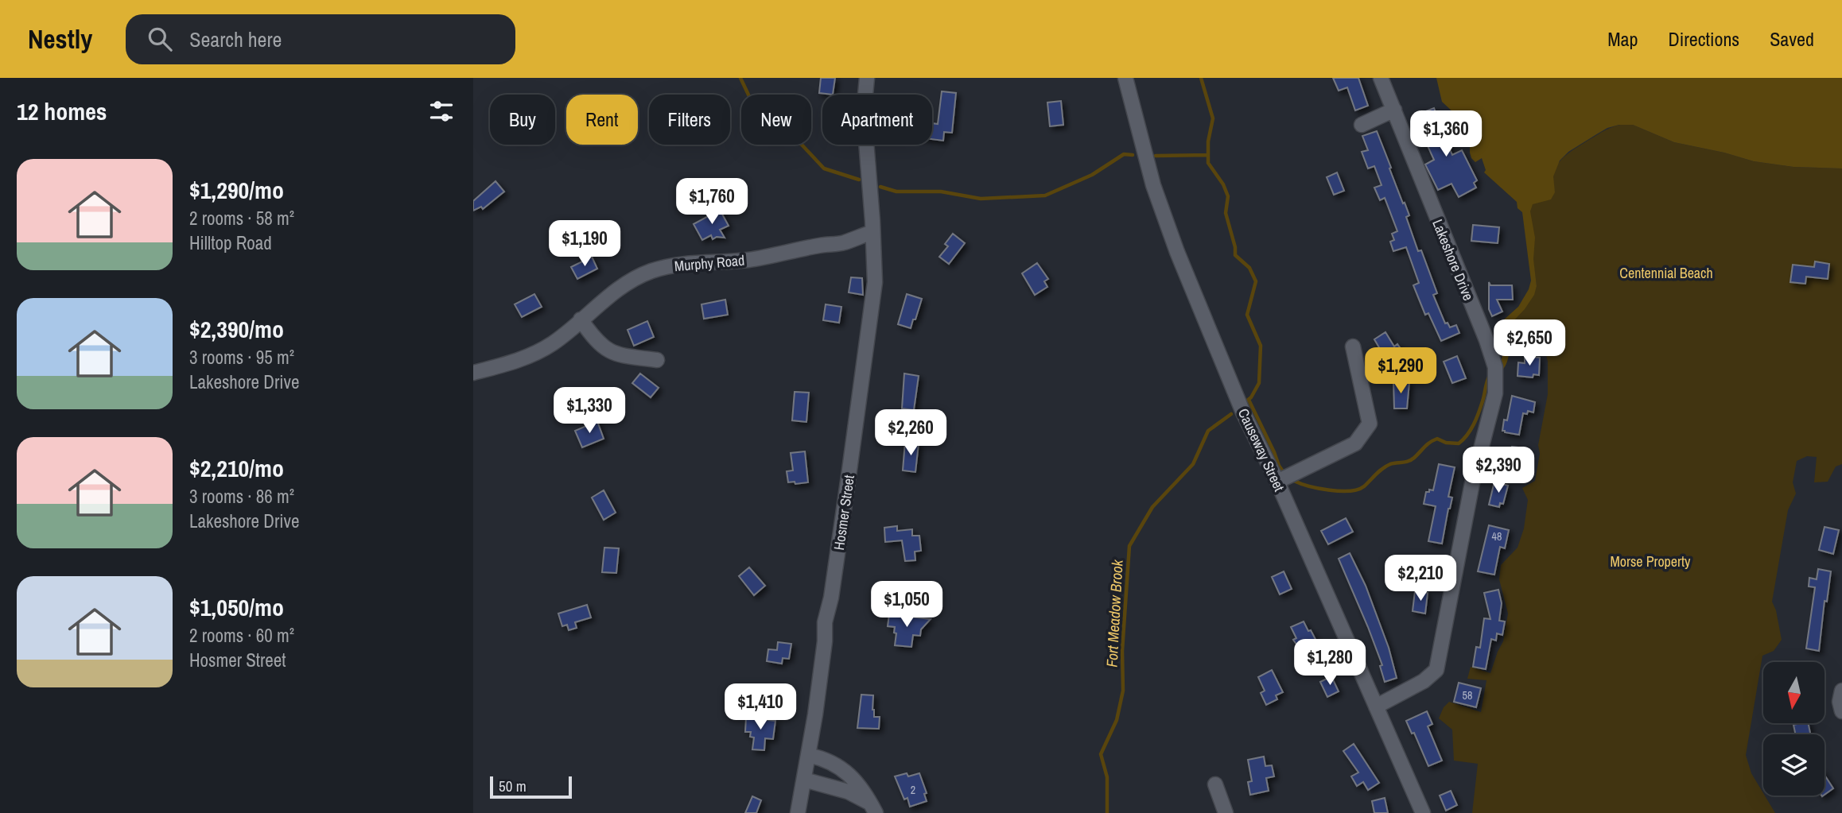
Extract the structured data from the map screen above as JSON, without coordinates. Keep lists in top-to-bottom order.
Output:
{
  "streets": {
    "street": [
      "Lakeshore Drive",
      "Murphy Road",
      "Causeway Street",
      "Hosmer Street"
    ]
  },
  "crossings": [
    ["Lakeshore Drive", "Causeway Street"],
    ["Murphy Road", "Hosmer Street"]
  ],
  "water": ["Fort Meadow Brook"],
  "parks": ["Centennial Beach", "Morse Property"],
  "house_numbers": ["48", "58", "2"],
  "scale_bar": "50 m",
  "north": "bottom",
  "page": {
    "header": "Nestly",
    "search": "Search here",
    "nav": ["Map", "Directions", "Saved"],
    "heading": "12 homes",
    "chip": [
      "Buy",
      "Rent",
      "Filters",
      "New",
      "Apartment"
    ],
    "price": [
      "$1,360",
      "$1,760",
      "$1,190",
      "$2,650",
      "$1,290",
      "$1,330",
      "$2,260",
      "$2,390",
      "$2,210",
      "$1,050",
      "$1,280",
      "$1,410"
    ],
    "list": [
      {
        "name": "$1,290/mo",
        "note": "2 rooms · 58 m² · Hilltop Road"
      },
      {
        "name": "$2,390/mo",
        "note": "3 rooms · 95 m² · Lakeshore Drive"
      },
      {
        "name": "$2,210/mo",
        "note": "3 rooms · 86 m² · Lakeshore Drive"
      },
      {
        "name": "$1,050/mo",
        "note": "2 rooms · 60 m² · Hosmer Street"
      }
    ],
    "scale": "50 m"
  }
}
